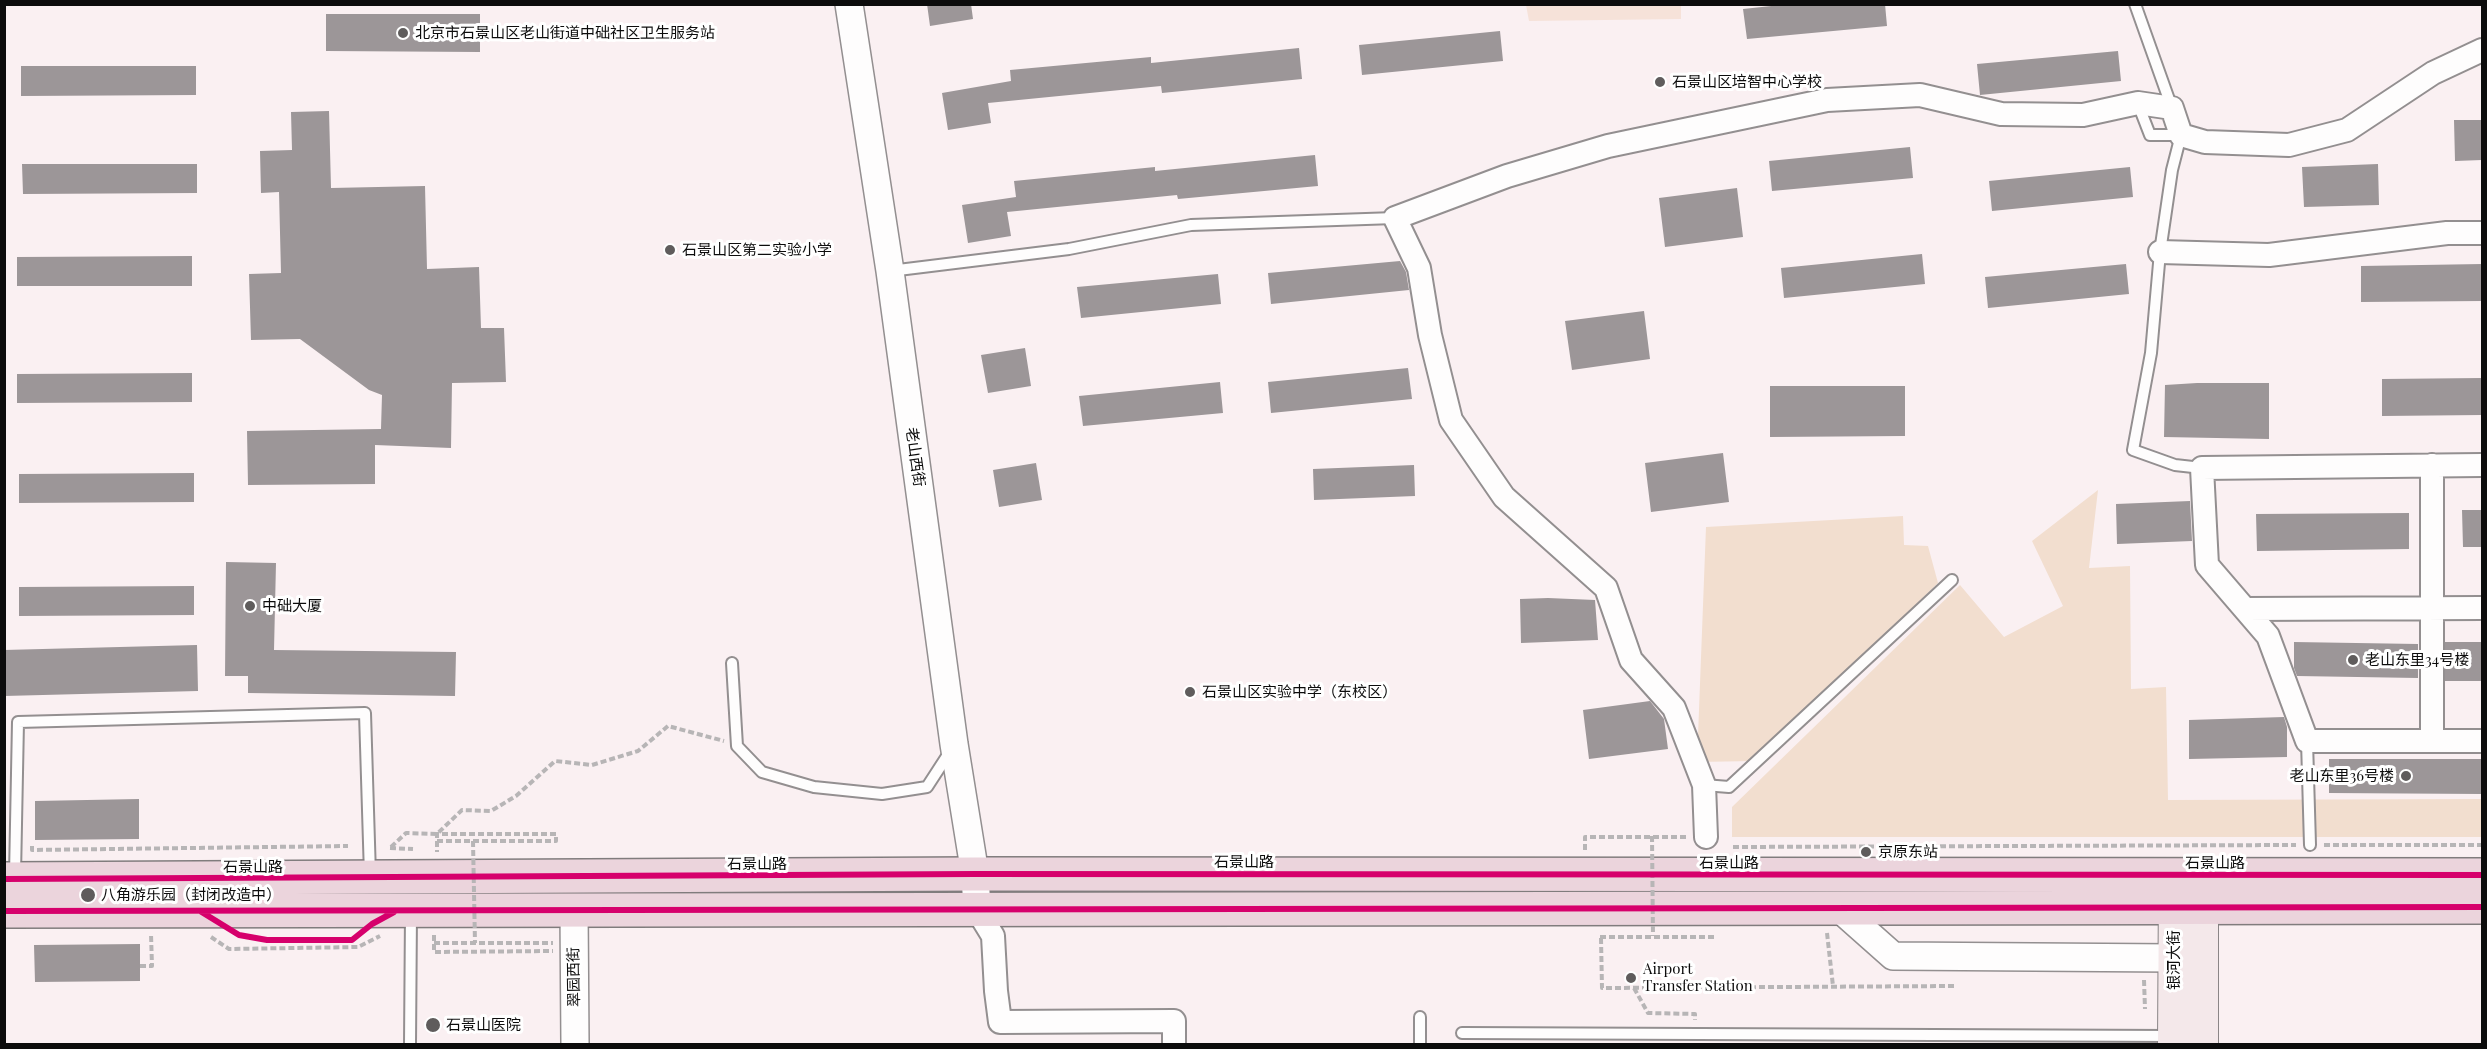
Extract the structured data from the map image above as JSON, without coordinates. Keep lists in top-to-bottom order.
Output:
{
  "streets": {
    "highway": ["石景山路"],
    "main road": ["银河大街"],
    "street": ["老山西街", "翠园西街"]
  },
  "crossings": [
    ["老山西街", "石景山路"],
    ["石景山路", "银河大街"],
    ["石景山路", "翠园西街"]
  ],
  "places": [
    "北京市石景山区老山街道中础社区卫生服务站",
    "石景山区培智中心学校",
    "石景山区第二实验小学",
    "中础大厦",
    "老山东里34号楼",
    "石景山区实验中学（东校区）",
    "老山东里36号楼",
    "京原东站",
    "八角游乐园（封闭改造中）",
    "Airport Transfer Station",
    "石景山医院"
  ]
}
